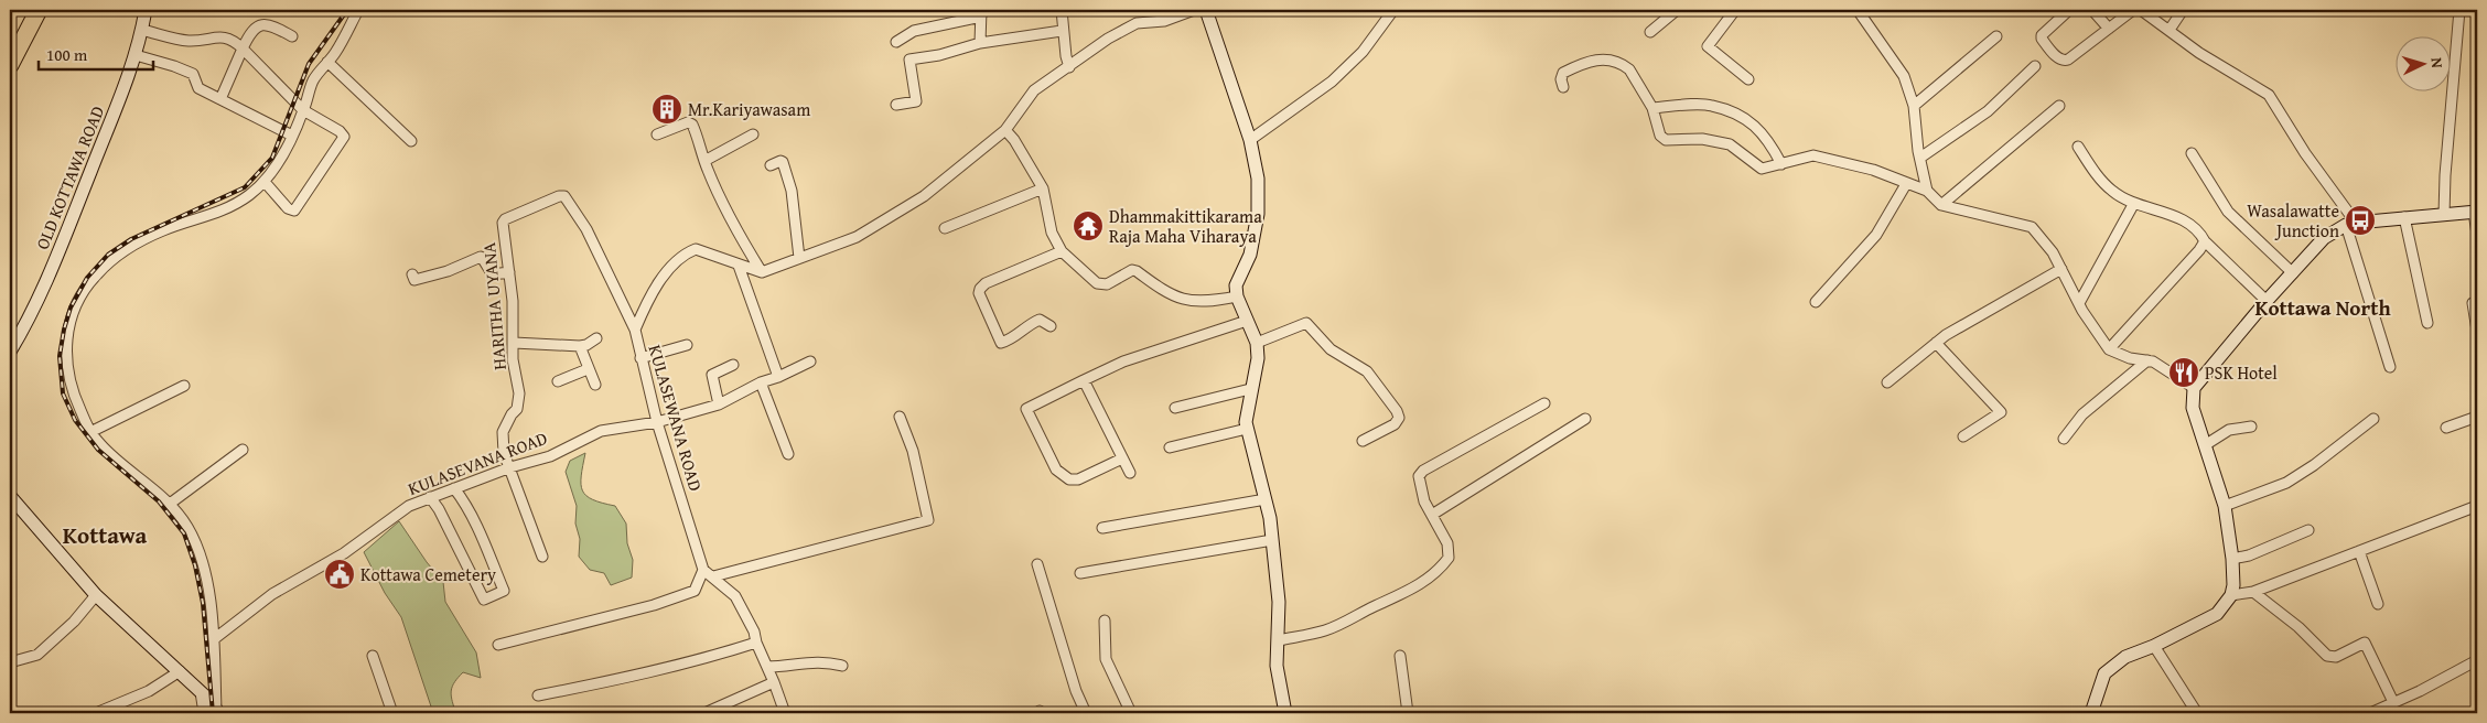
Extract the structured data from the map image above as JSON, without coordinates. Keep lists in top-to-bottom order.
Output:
{
  "streets": {
    "street": [
      "OLD KOTTAWA ROAD",
      "HARITHA UYANA",
      "KULASEWANA ROAD",
      "KULASEVANA ROAD"
    ]
  },
  "crossings": [
    ["HARITHA UYANA", "KULASEWANA ROAD"],
    ["HARITHA UYANA", "KULASEVANA ROAD"],
    ["KULASEWANA ROAD", "KULASEVANA ROAD"]
  ],
  "districts": ["Kottawa North", "Kottawa"],
  "places": {
    "building": ["Mr.Kariyawasam"],
    "bus stop": ["Wasalawatte Junction"],
    "temple": ["Dhammakittikarama Raja Maha Viharaya"],
    "restaurant": ["PSK Hotel"],
    "public building": ["Kottawa Cemetery"]
  },
  "scale_bar": "100 m",
  "north": "right"
}
